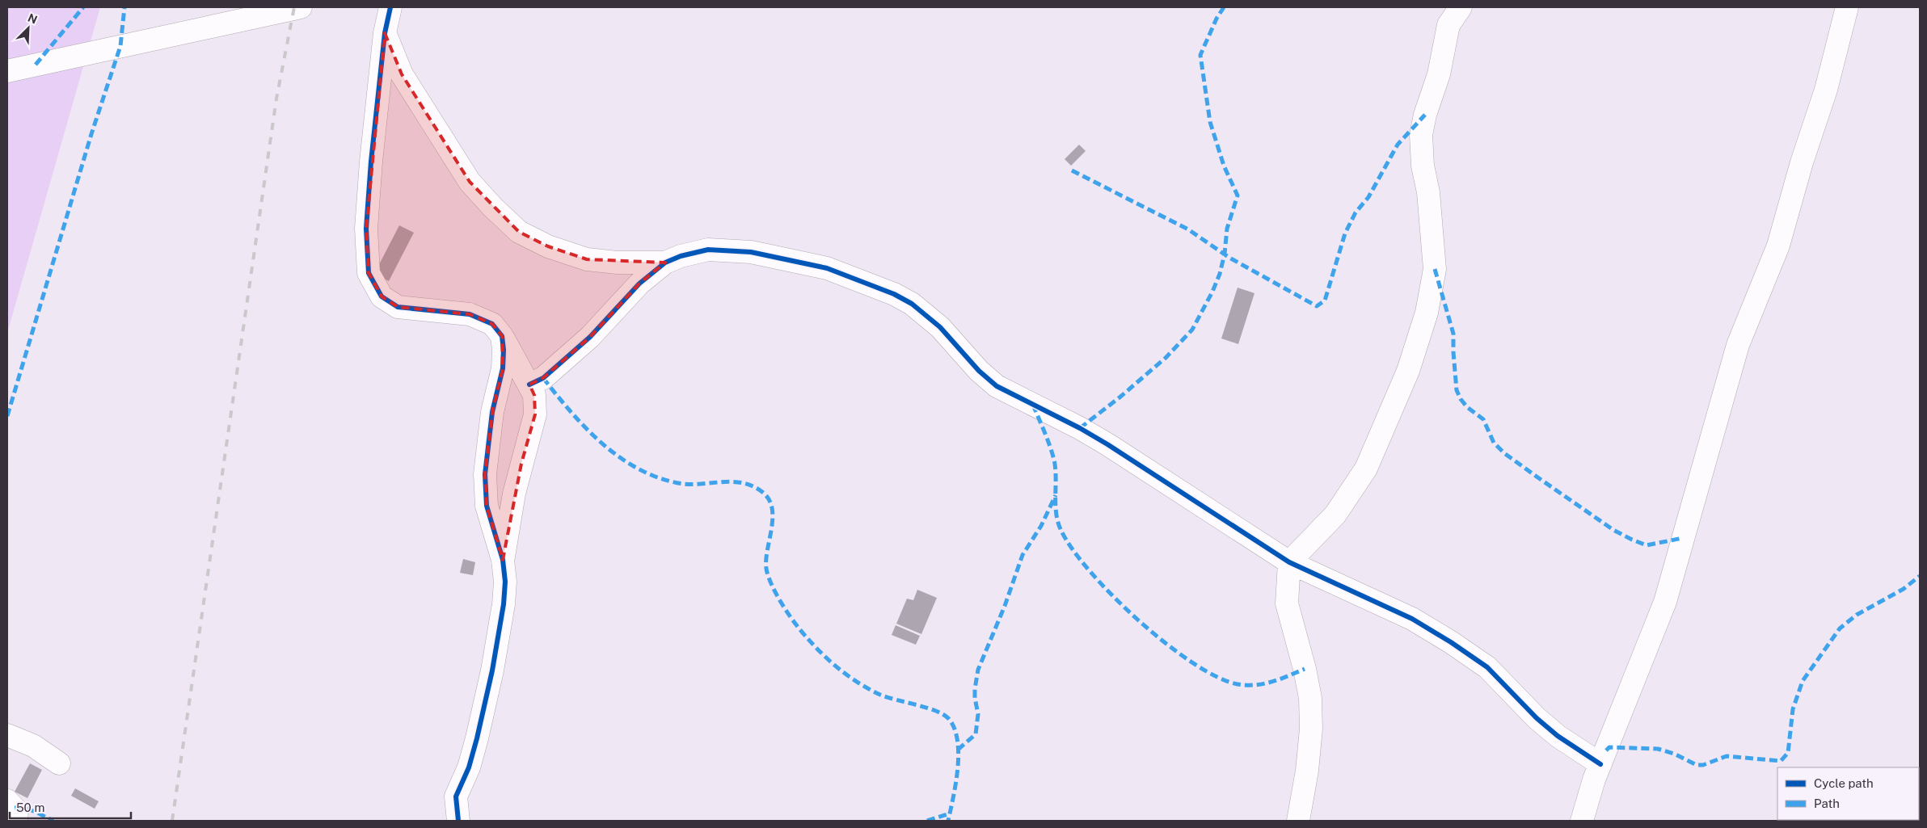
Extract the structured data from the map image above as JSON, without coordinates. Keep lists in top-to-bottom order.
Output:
{
  "legend": ["Cycle path", "Path"],
  "scale_bar": "50 m",
  "north": "top right"
}
